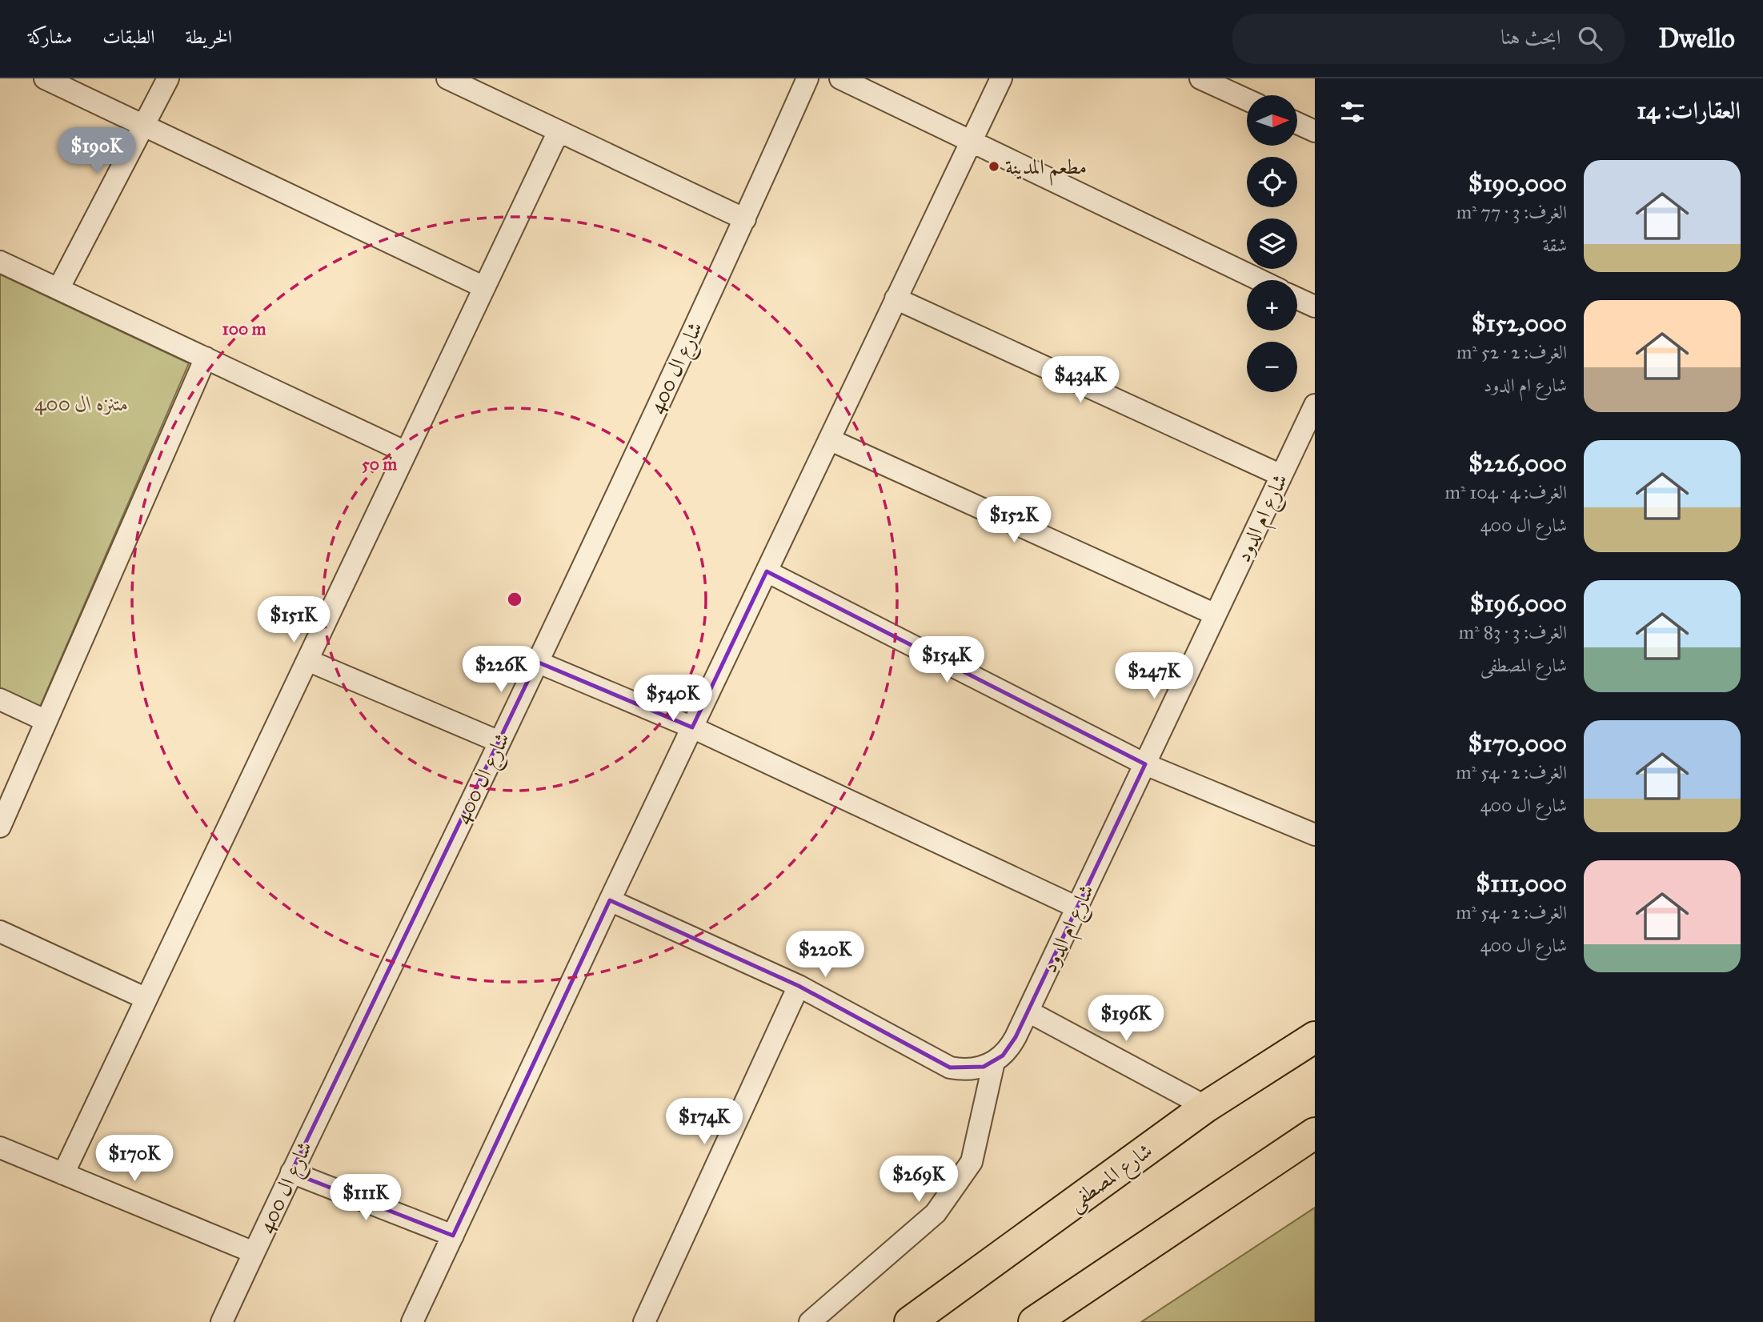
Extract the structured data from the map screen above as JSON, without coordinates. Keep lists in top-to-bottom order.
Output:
{
  "streets": {
    "highway": ["شارع المصطفى"],
    "street": ["شارع ال 400", "شارع ام الدود"]
  },
  "parks": ["متنزه ال 400"],
  "places": ["مطعم المدينة"],
  "north": "right",
  "page": {
    "header": "Dwello",
    "search": "ابحث هنا",
    "nav": ["الخريطة", "الطبقات", "مشاركة"],
    "heading": "العقارات: 14",
    "map_buttons": ["+", "−"],
    "price": [
      "$190K",
      "$434K",
      "$152K",
      "$151K",
      "$154K",
      "$226K",
      "$247K",
      "$540K",
      "$220K",
      "$196K",
      "$174K",
      "$170K",
      "$269K",
      "$111K"
    ],
    "list": [
      {
        "name": "$190,000",
        "note": "الغرف: 3 · 77 m² · شقة"
      },
      {
        "name": "$152,000",
        "note": "الغرف: 2 · 52 m² · شارع ام الدود"
      },
      {
        "name": "$226,000",
        "note": "الغرف: 4 · 104 m² · شارع ال 400"
      },
      {
        "name": "$196,000",
        "note": "الغرف: 3 · 83 m² · شارع المصطفى"
      },
      {
        "name": "$170,000",
        "note": "الغرف: 2 · 54 m² · شارع ال 400"
      },
      {
        "name": "$111,000",
        "note": "الغرف: 2 · 54 m² · شارع ال 400"
      }
    ]
  },
  "rings": ["100 m", "50 m"]
}
